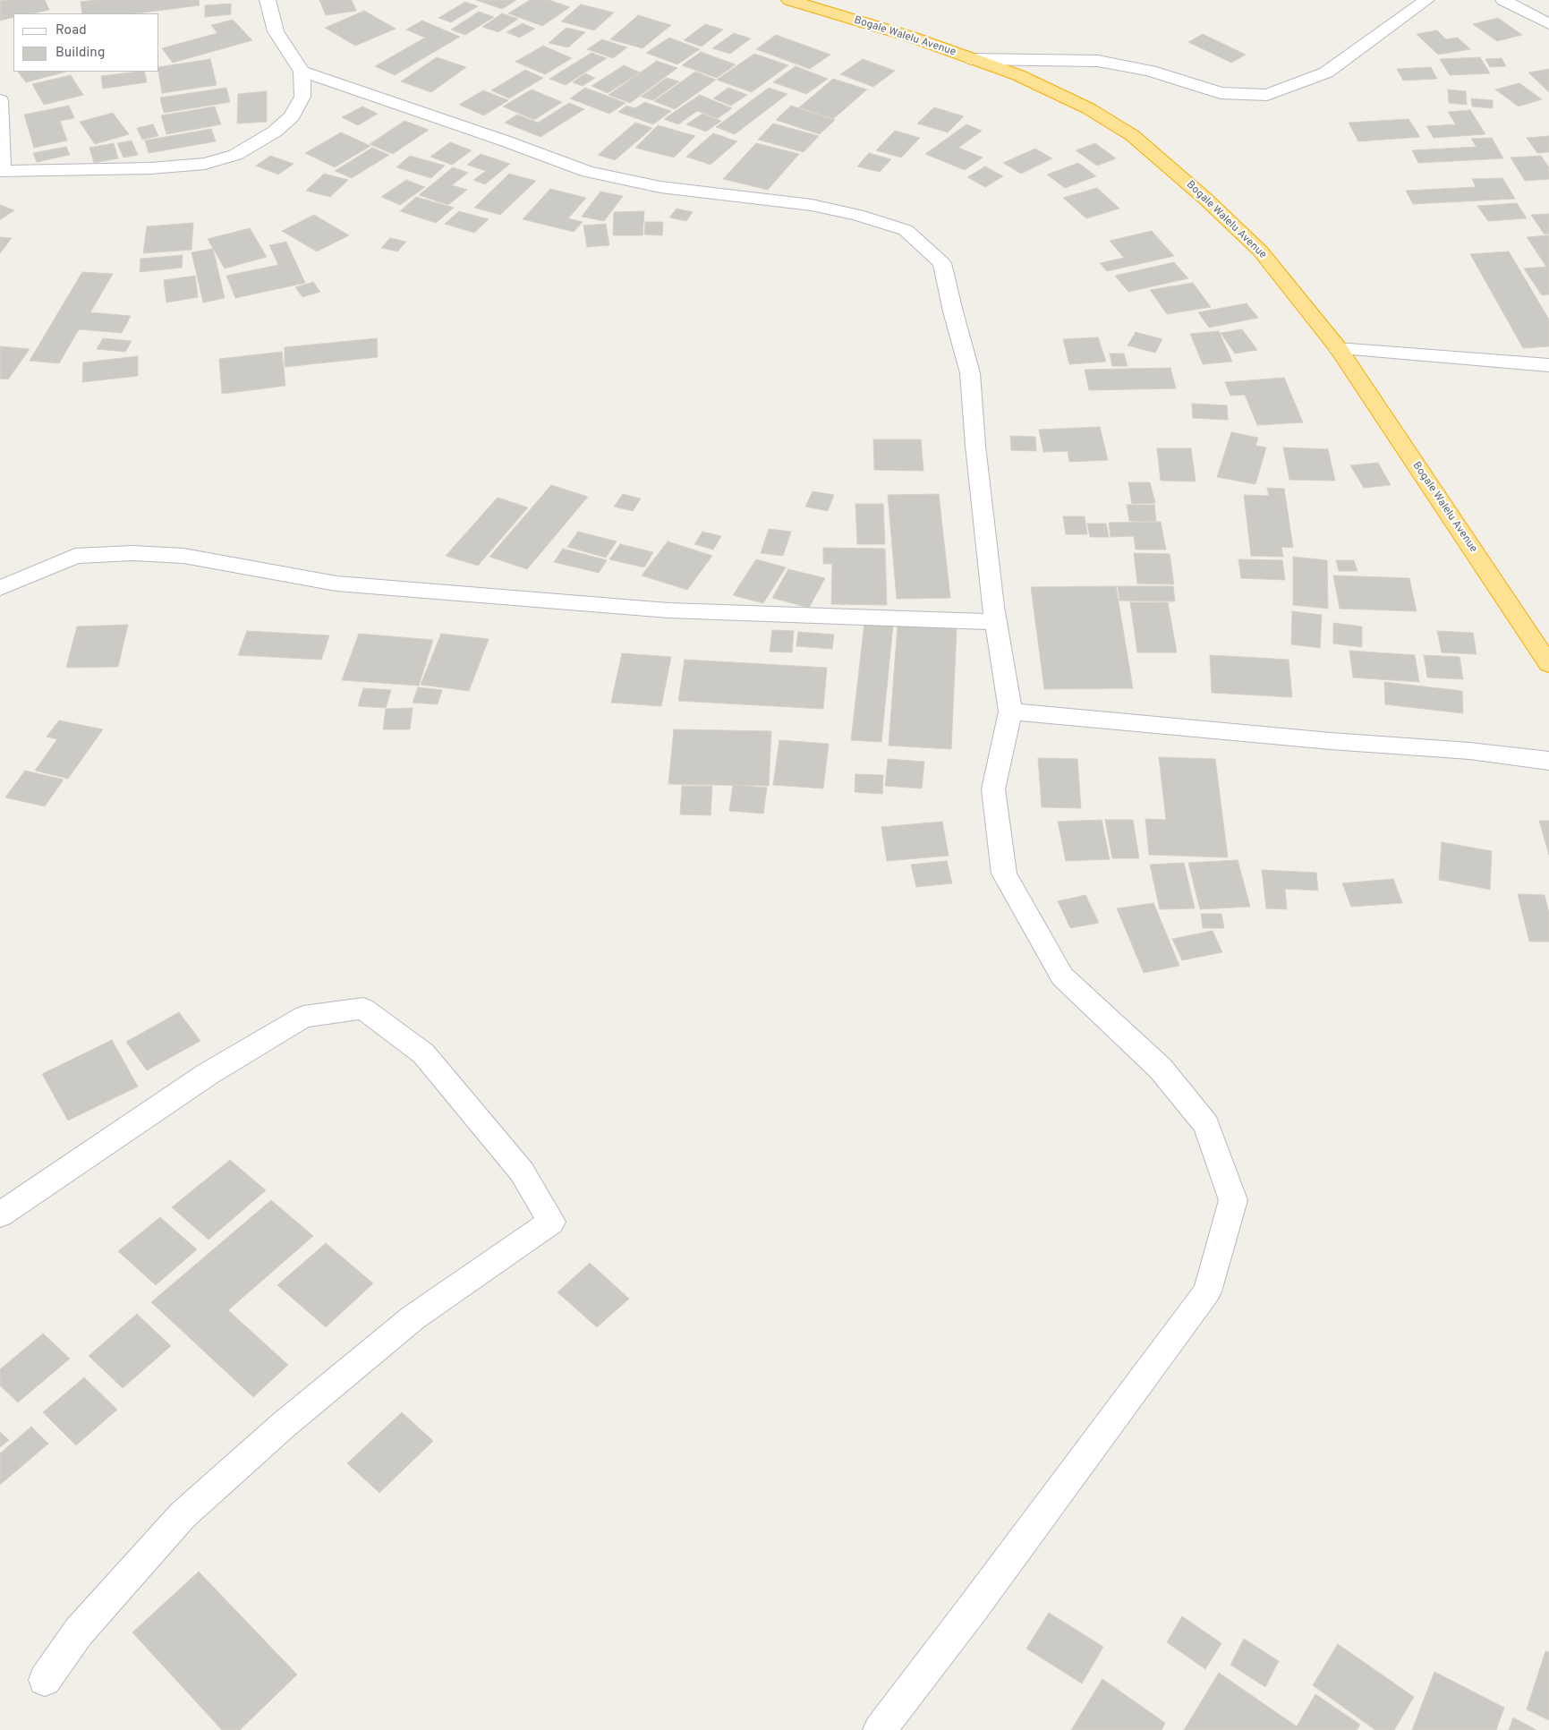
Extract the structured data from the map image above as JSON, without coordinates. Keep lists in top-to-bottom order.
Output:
{
  "streets": {
    "highway": ["Bogale Walelu Avenue"]
  },
  "legend": ["Road", "Building"]
}
